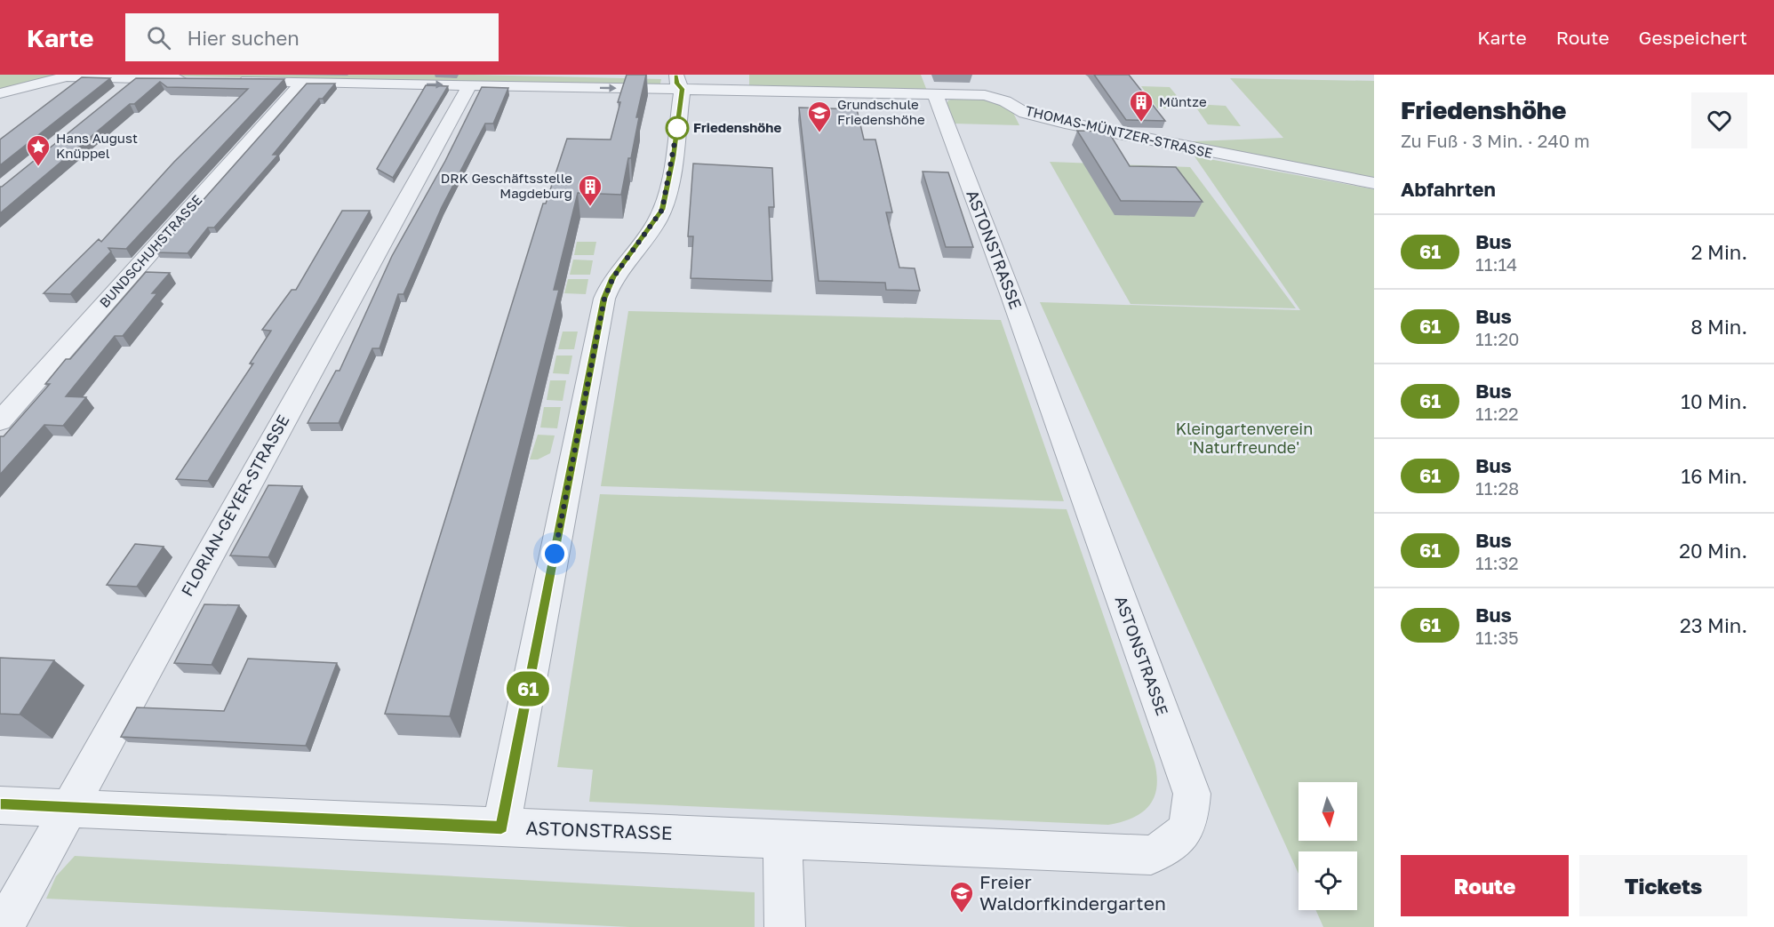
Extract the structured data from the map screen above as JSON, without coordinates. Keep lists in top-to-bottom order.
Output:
{
  "streets": {
    "street": [
      "THOMAS-MÜNTZER-STRASSE",
      "ASTONSTRASSE",
      "BUNDSCHUHSTRASSE",
      "FLORIAN-GEYER-STRASSE"
    ]
  },
  "crossings": [
    ["THOMAS-MÜNTZER-STRASSE", "ASTONSTRASSE"],
    ["THOMAS-MÜNTZER-STRASSE", "BUNDSCHUHSTRASSE"],
    ["THOMAS-MÜNTZER-STRASSE", "FLORIAN-GEYER-STRASSE"],
    ["ASTONSTRASSE", "FLORIAN-GEYER-STRASSE"]
  ],
  "parks": ["Kleingartenverein 'Naturfreunde'"],
  "places": {
    "building": ["Müntze", "DRK Geschäftsstelle Magdeburg"],
    "other": ["Friedenshöhe"],
    "school or university": ["Grundschule Friedenshöhe", "Freier Waldorfkindergarten"],
    "place": ["Hans August Knüppel"]
  },
  "lines": ["bus line 61"],
  "north": "bottom",
  "page": {
    "header": "Karte",
    "search": "Hier suchen",
    "nav": ["Karte", "Route", "Gespeichert"],
    "on_map": "61",
    "heading": [
      ["Friedenshöhe", "Zu Fuß · 3 Min. · 240 m"],
      "Abfahrten"
    ],
    "list": [
      {
        "mark": "61",
        "name": "Bus",
        "note": "11:14",
        "value": "2 Min."
      },
      {
        "mark": "61",
        "name": "Bus",
        "note": "11:20",
        "value": "8 Min."
      },
      {
        "mark": "61",
        "name": "Bus",
        "note": "11:22",
        "value": "10 Min."
      },
      {
        "mark": "61",
        "name": "Bus",
        "note": "11:28",
        "value": "16 Min."
      },
      {
        "mark": "61",
        "name": "Bus",
        "note": "11:32",
        "value": "20 Min."
      },
      {
        "mark": "61",
        "name": "Bus",
        "note": "11:35",
        "value": "23 Min."
      }
    ],
    "buttons": ["Route", "Tickets"]
  }
}
